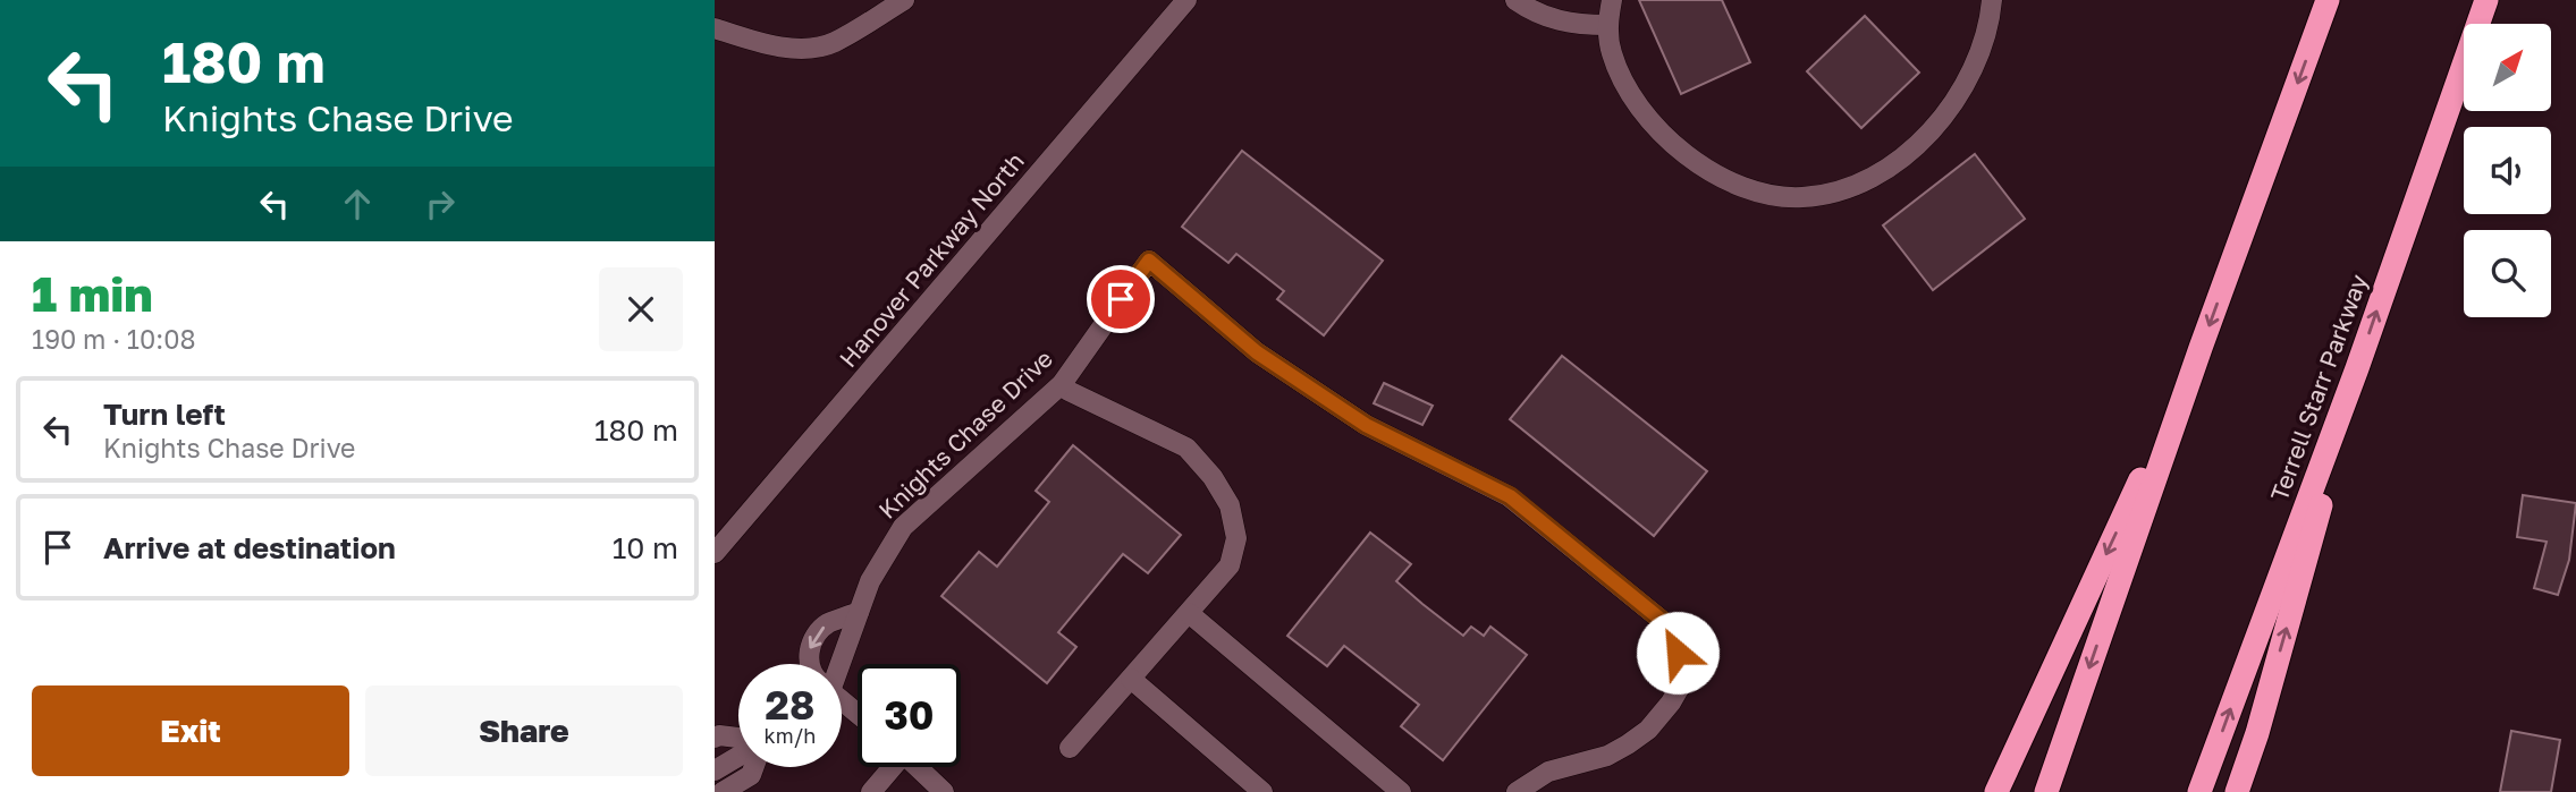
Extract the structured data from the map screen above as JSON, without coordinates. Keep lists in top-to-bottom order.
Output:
{
  "streets": {
    "highway": ["Terrell Starr Parkway"],
    "street": ["Hanover Parkway North", "Knights Chase Drive"]
  },
  "north": "top right",
  "page": {
    "turn": ["180 m", "Knights Chase Drive"],
    "heading": ["1 min", "190 m · 10:08"],
    "list": [
      {
        "name": "Turn left",
        "note": "Knights Chase Drive",
        "value": "180 m"
      },
      {
        "name": "Arrive at destination",
        "value": "10 m"
      }
    ],
    "speed": "28 km/h",
    "limit": "30",
    "buttons": ["Exit", "Share"]
  }
}
